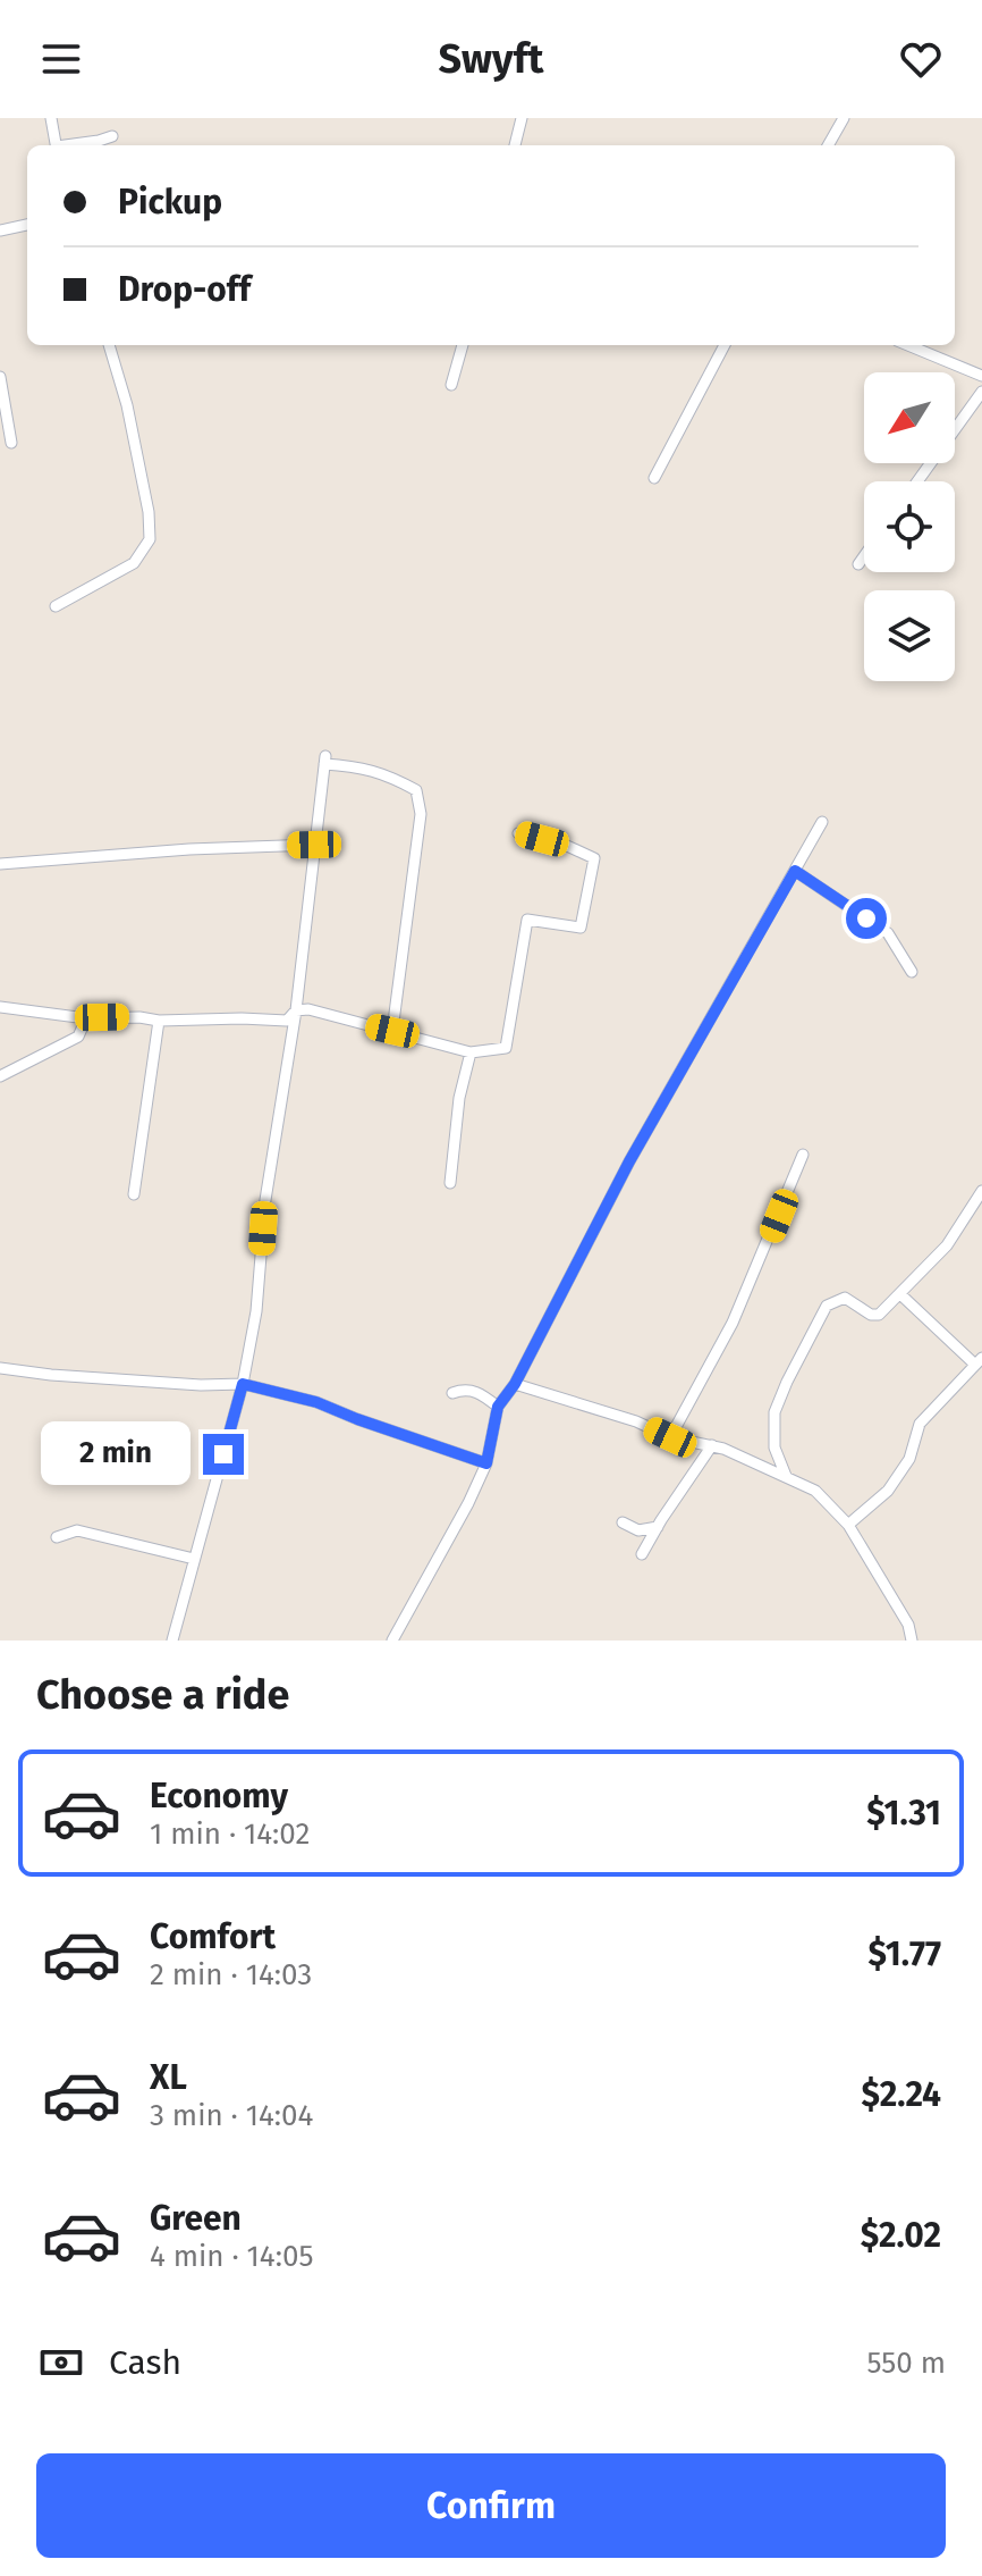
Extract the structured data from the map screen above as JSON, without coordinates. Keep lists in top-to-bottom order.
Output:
{
  "north": "bottom left",
  "page": {
    "header": "Swyft",
    "banner": ["Pickup", "Drop-off"],
    "bubble": "2 min",
    "heading": "Choose a ride",
    "list": [
      {
        "name": "Economy",
        "note": "1 min · 14:02",
        "value": "$1.31"
      },
      {
        "name": "Comfort",
        "note": "2 min · 14:03",
        "value": "$1.77"
      },
      {
        "name": "XL",
        "note": "3 min · 14:04",
        "value": "$2.24"
      },
      {
        "name": "Green",
        "note": "4 min · 14:05",
        "value": "$2.02"
      }
    ],
    "pay": ["Cash", "550 m"],
    "buttons": "Confirm"
  }
}
